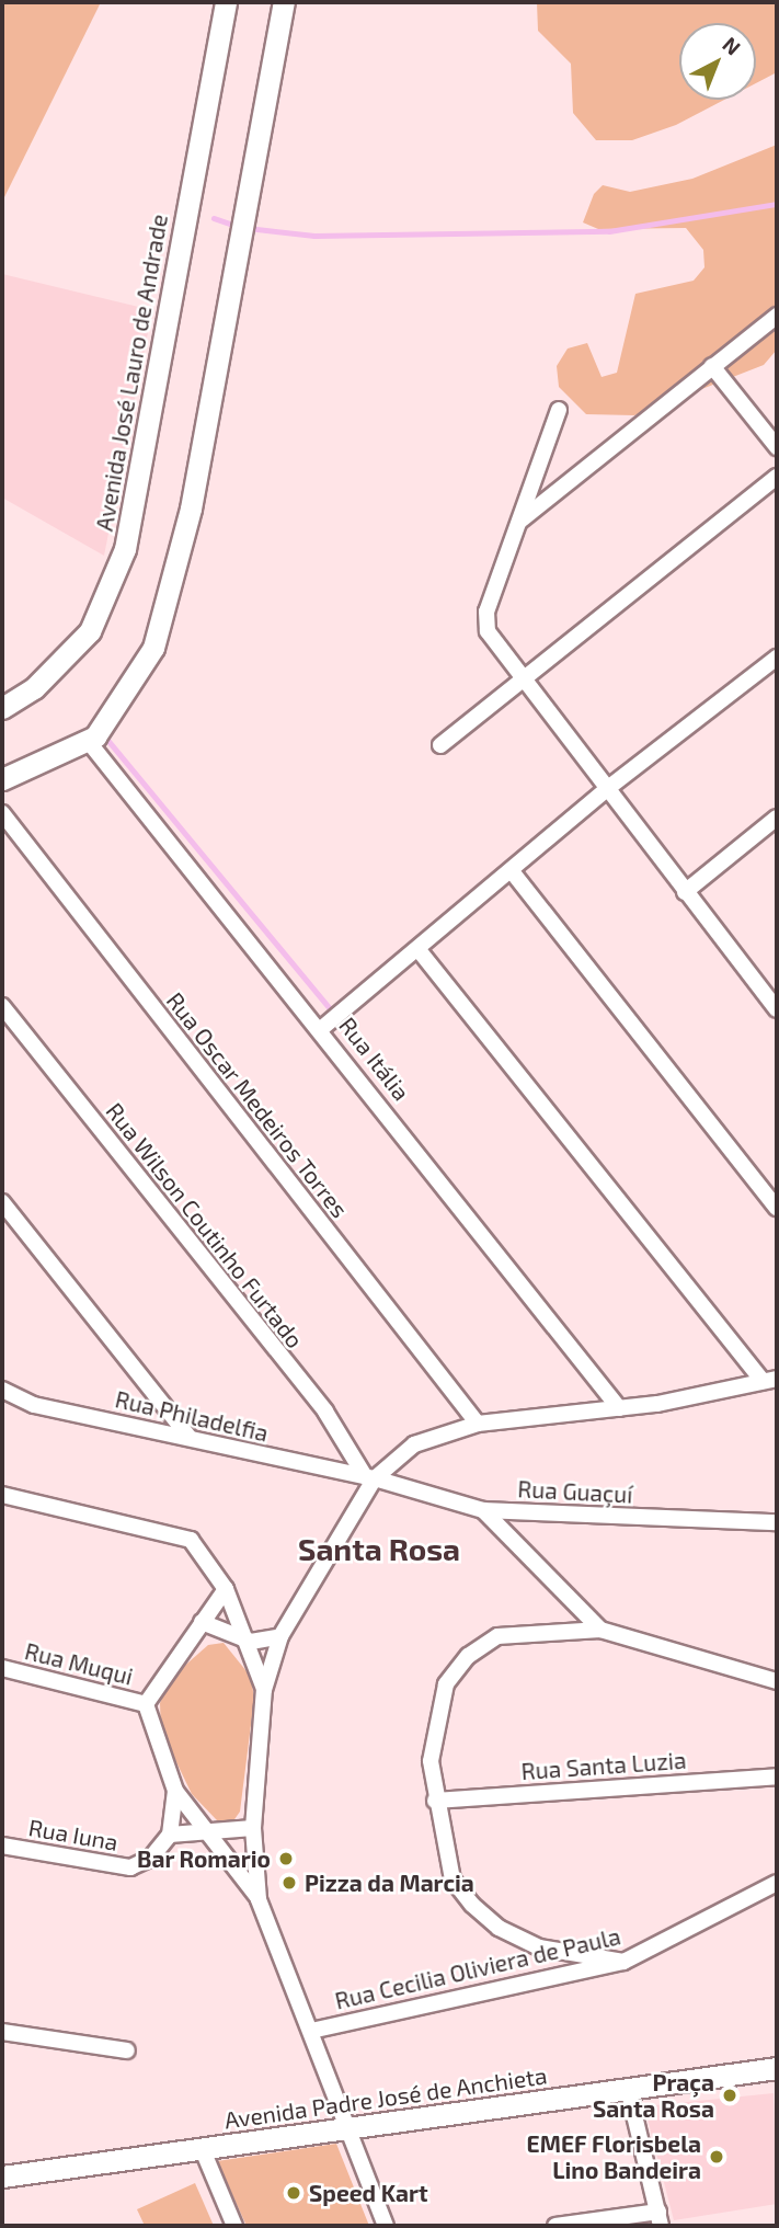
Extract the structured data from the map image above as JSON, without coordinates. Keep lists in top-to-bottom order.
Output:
{
  "streets": {
    "street": [
      "Avenida José Lauro de Andrade",
      "Rua Itália",
      "Rua Oscar Medeiros Torres",
      "Rua Wilson Coutinho Furtado",
      "Rua Philadelfia",
      "Rua Guaçuí",
      "Rua Muqui",
      "Rua Santa Luzia",
      "Rua Iuna",
      "Rua Cecilia Oliviera de Paula",
      "Avenida Padre José de Anchieta"
    ]
  },
  "crossings": [
    ["Rua Wilson Coutinho Furtado", "Rua Philadelfia"],
    ["Rua Wilson Coutinho Furtado", "Rua Guaçuí"],
    ["Rua Philadelfia", "Rua Guaçuí"]
  ],
  "districts": ["Santa Rosa"],
  "places": [
    "Bar Romario",
    "Pizza da Marcia",
    "Praça Santa Rosa",
    "EMEF Florisbela Lino Bandeira",
    "Speed Kart"
  ],
  "north": "top right"
}
